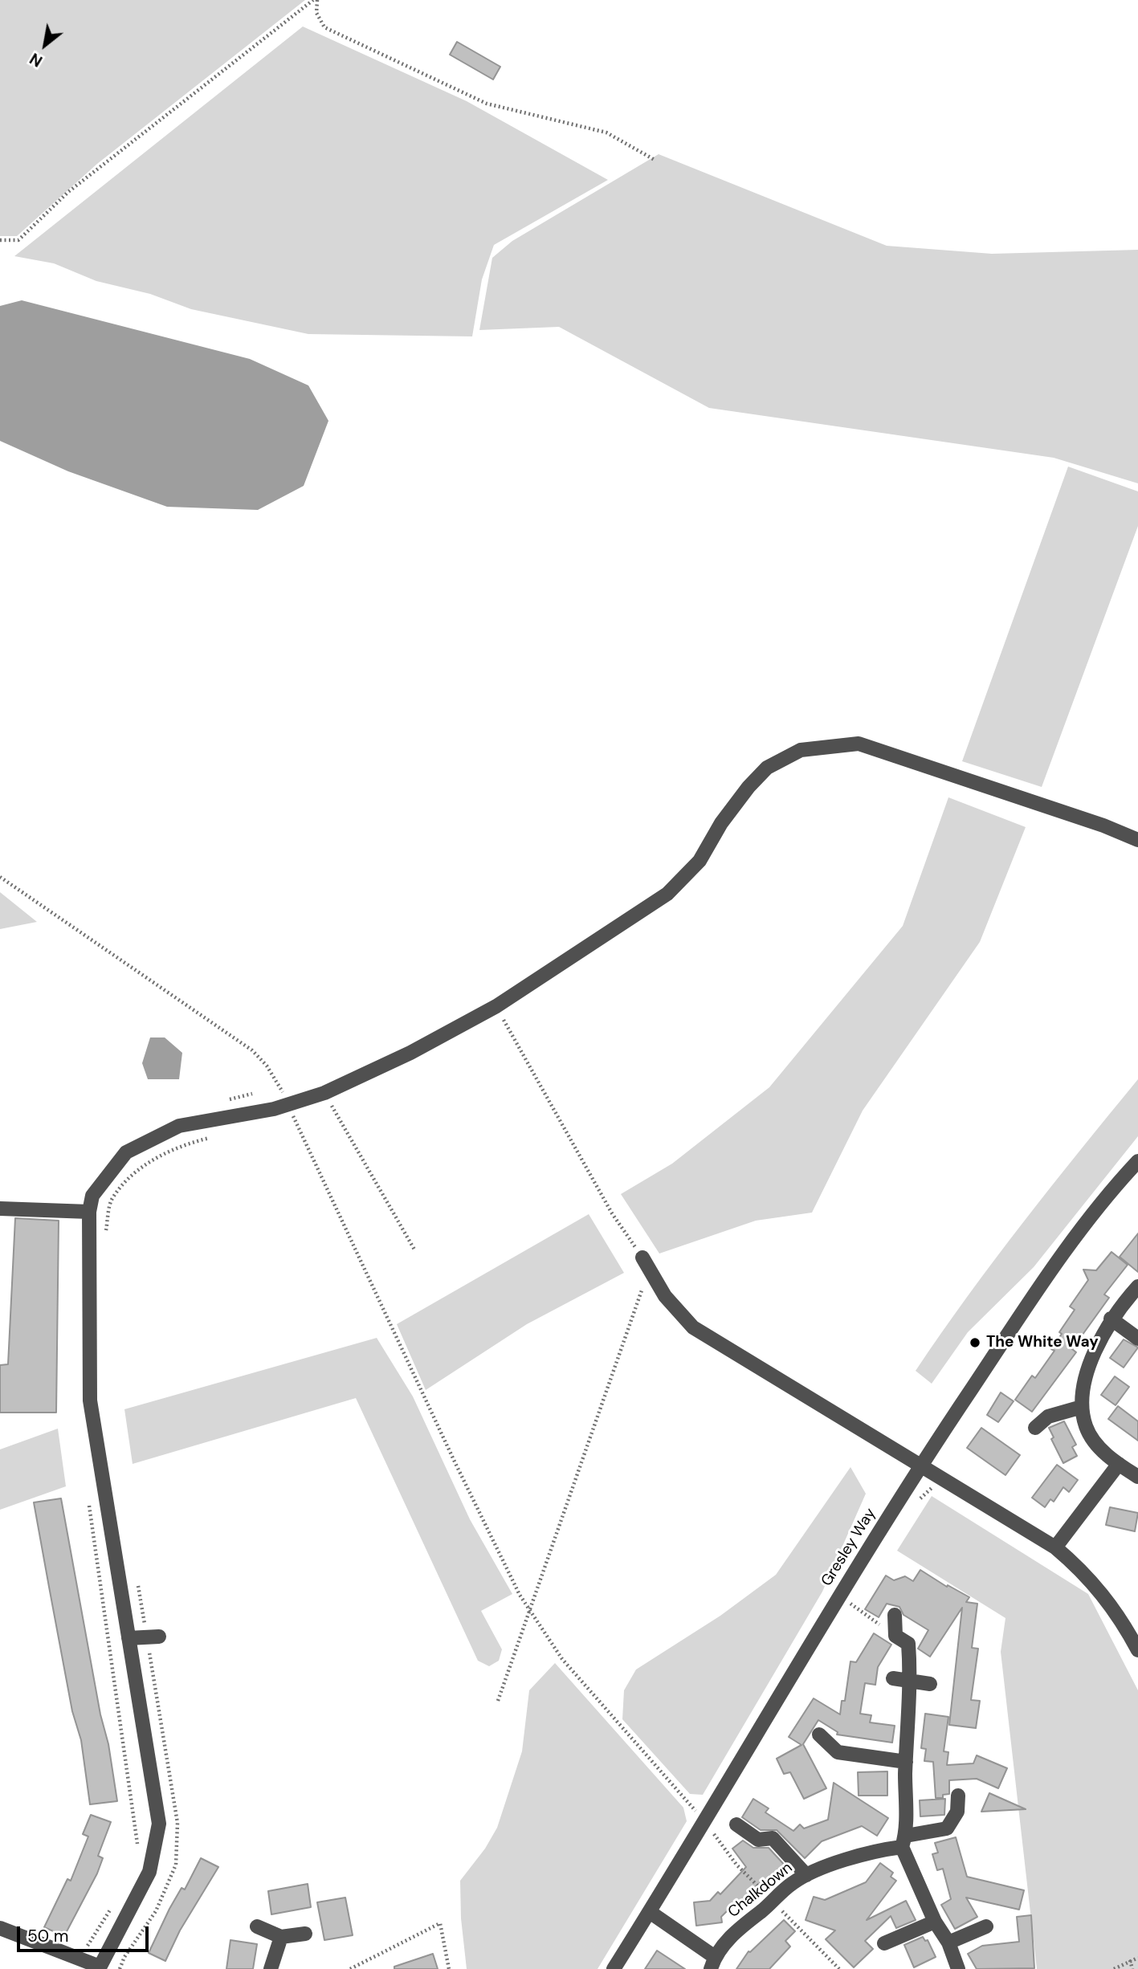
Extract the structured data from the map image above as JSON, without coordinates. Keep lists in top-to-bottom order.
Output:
{
  "streets": {
    "street": ["Gresley Way", "Chalkdown"]
  },
  "crossings": [
    ["Gresley Way", "Chalkdown"]
  ],
  "places": ["The White Way"],
  "scale_bar": "50 m",
  "north": "bottom left"
}
